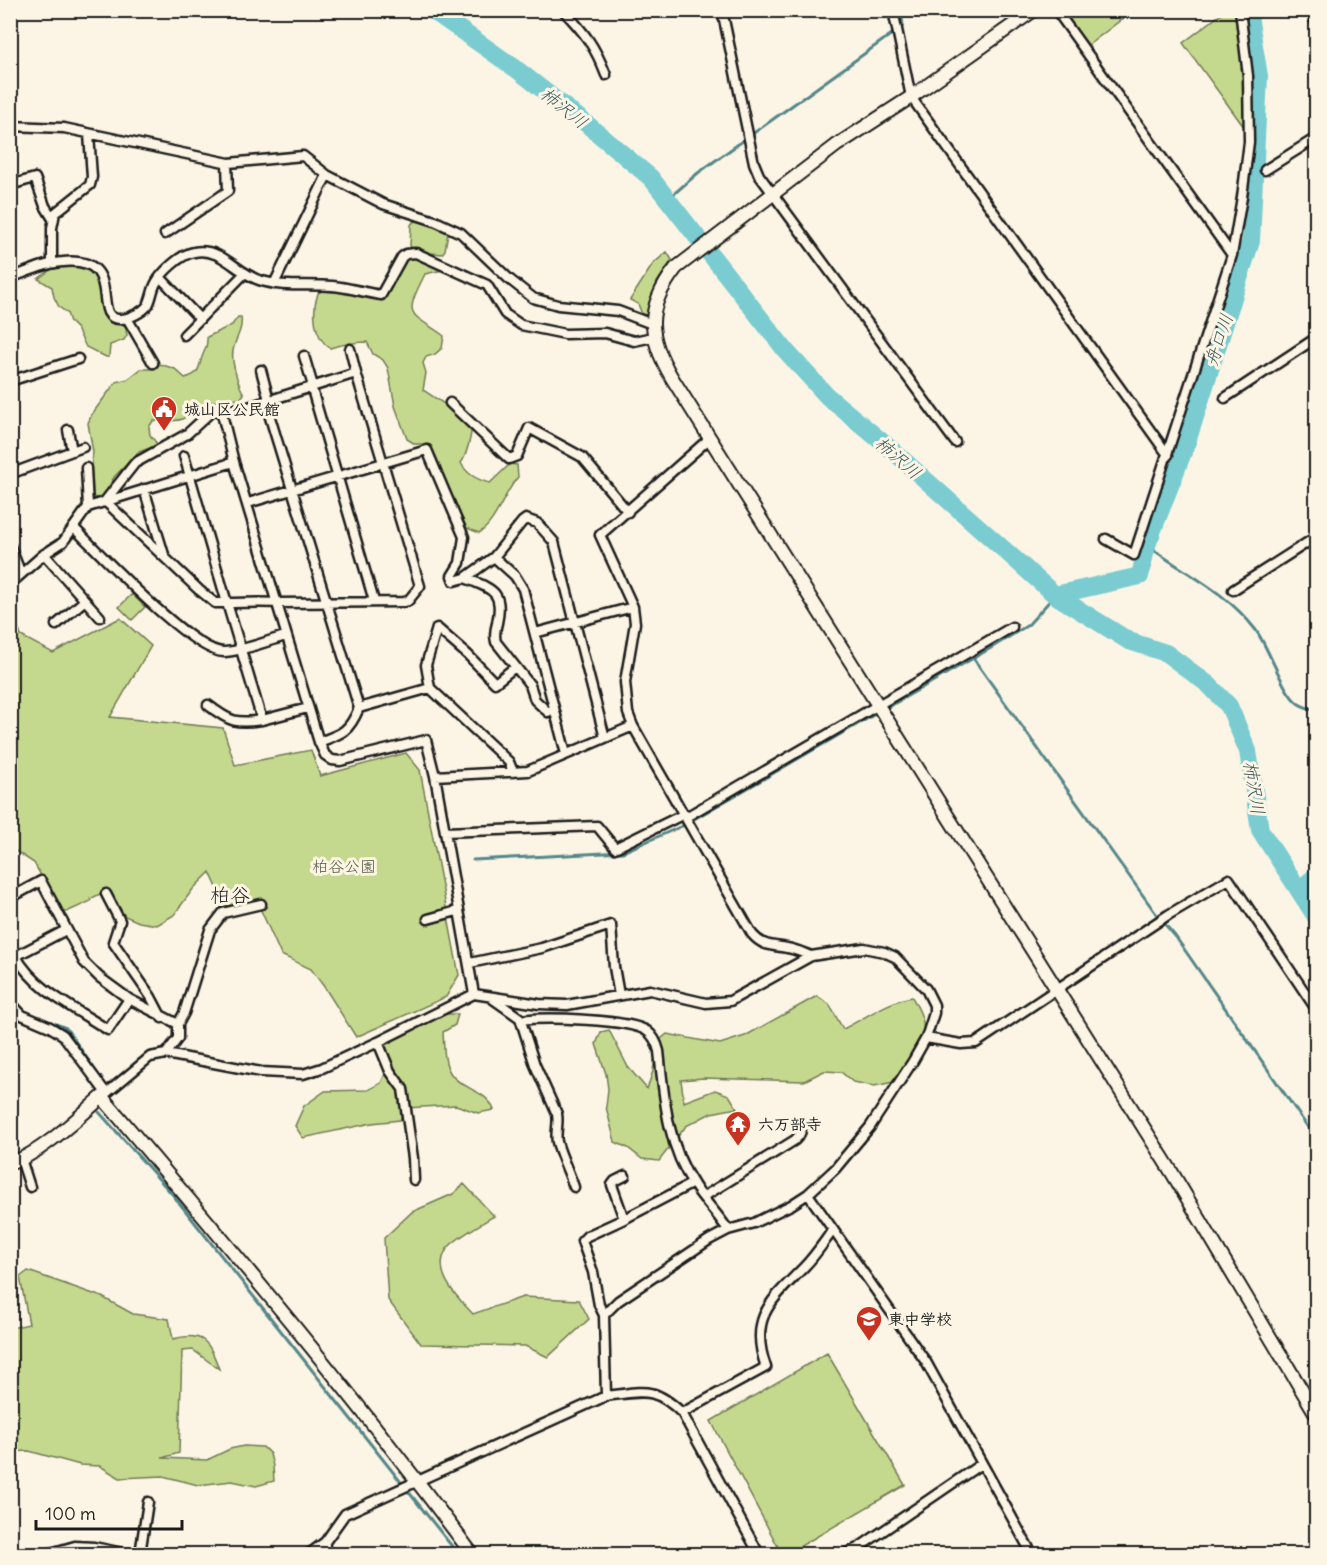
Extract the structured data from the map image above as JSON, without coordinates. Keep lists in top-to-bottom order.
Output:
{
  "districts": ["柏谷"],
  "water": ["柿沢川", "舟口川"],
  "parks": ["柏谷公園"],
  "places": {
    "public building": ["城山区公民館"],
    "temple": ["六万部寺"],
    "school or university": ["東中学校"]
  },
  "scale_bar": "100 m"
}
